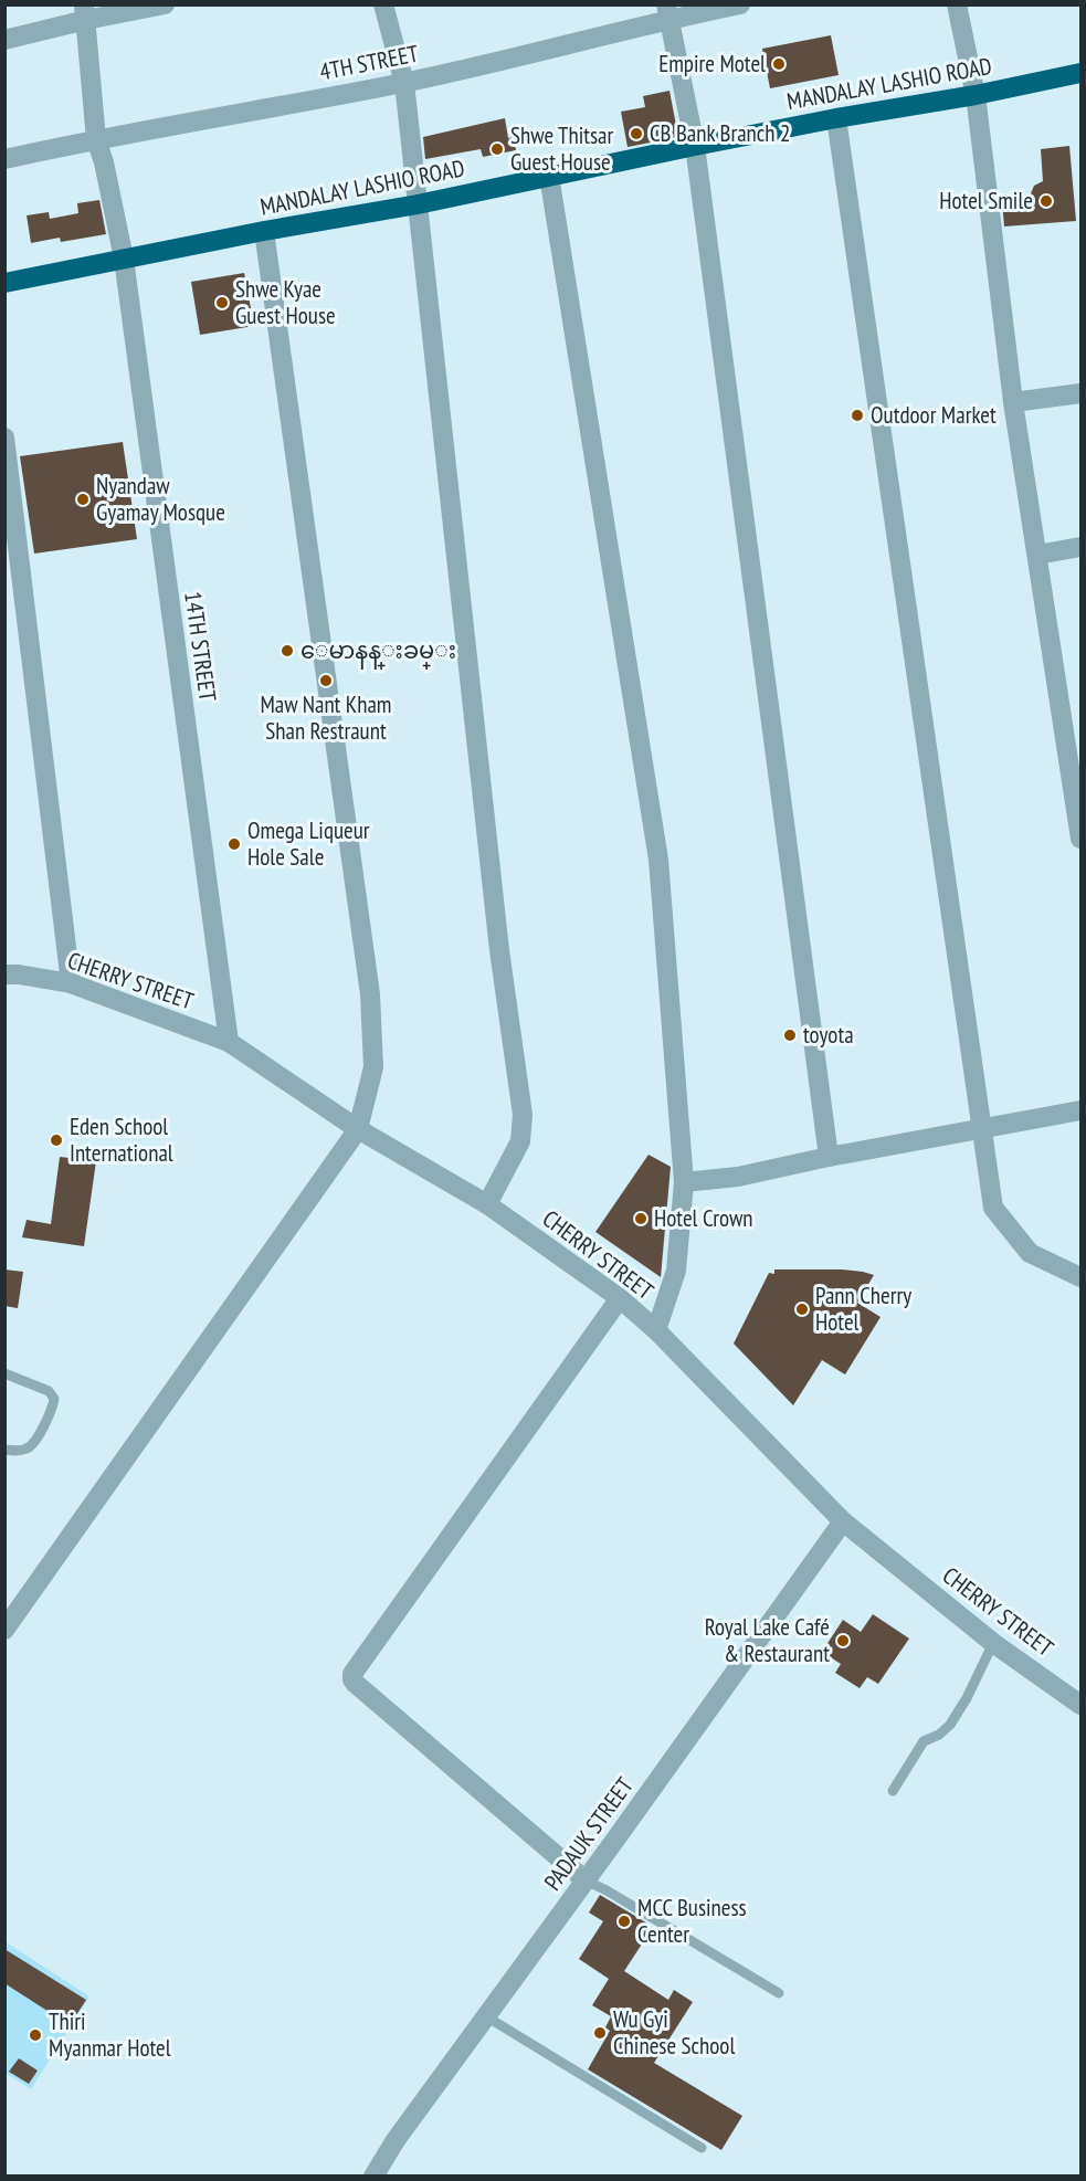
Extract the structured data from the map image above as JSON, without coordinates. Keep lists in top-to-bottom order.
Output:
{
  "streets": {
    "highway": ["MANDALAY LASHIO ROAD"],
    "street": [
      "4TH STREET",
      "14TH STREET",
      "CHERRY STREET",
      "PADAUK STREET"
    ]
  },
  "crossings": [
    ["4TH STREET", "14TH STREET"],
    ["MANDALAY LASHIO ROAD", "14TH STREET"],
    ["14TH STREET", "CHERRY STREET"],
    ["CHERRY STREET", "PADAUK STREET"]
  ],
  "places": [
    "Empire Motel",
    "CB Bank Branch 2",
    "Shwe Thitsar Guest House",
    "Hotel Smile",
    "Shwe Kyae Guest House",
    "Outdoor Market",
    "Nyandaw Gyamay Mosque",
    "ေမာနန္းခမ္း",
    "Maw Nant Kham Shan Restraunt",
    "Omega Liqueur Hole Sale",
    "toyota",
    "Eden School International",
    "Hotel Crown",
    "Pann Cherry Hotel",
    "Royal Lake Café & Restaurant",
    "MCC Business Center",
    "Wu Gyi Chinese School",
    "Thiri Myanmar Hotel"
  ]
}
